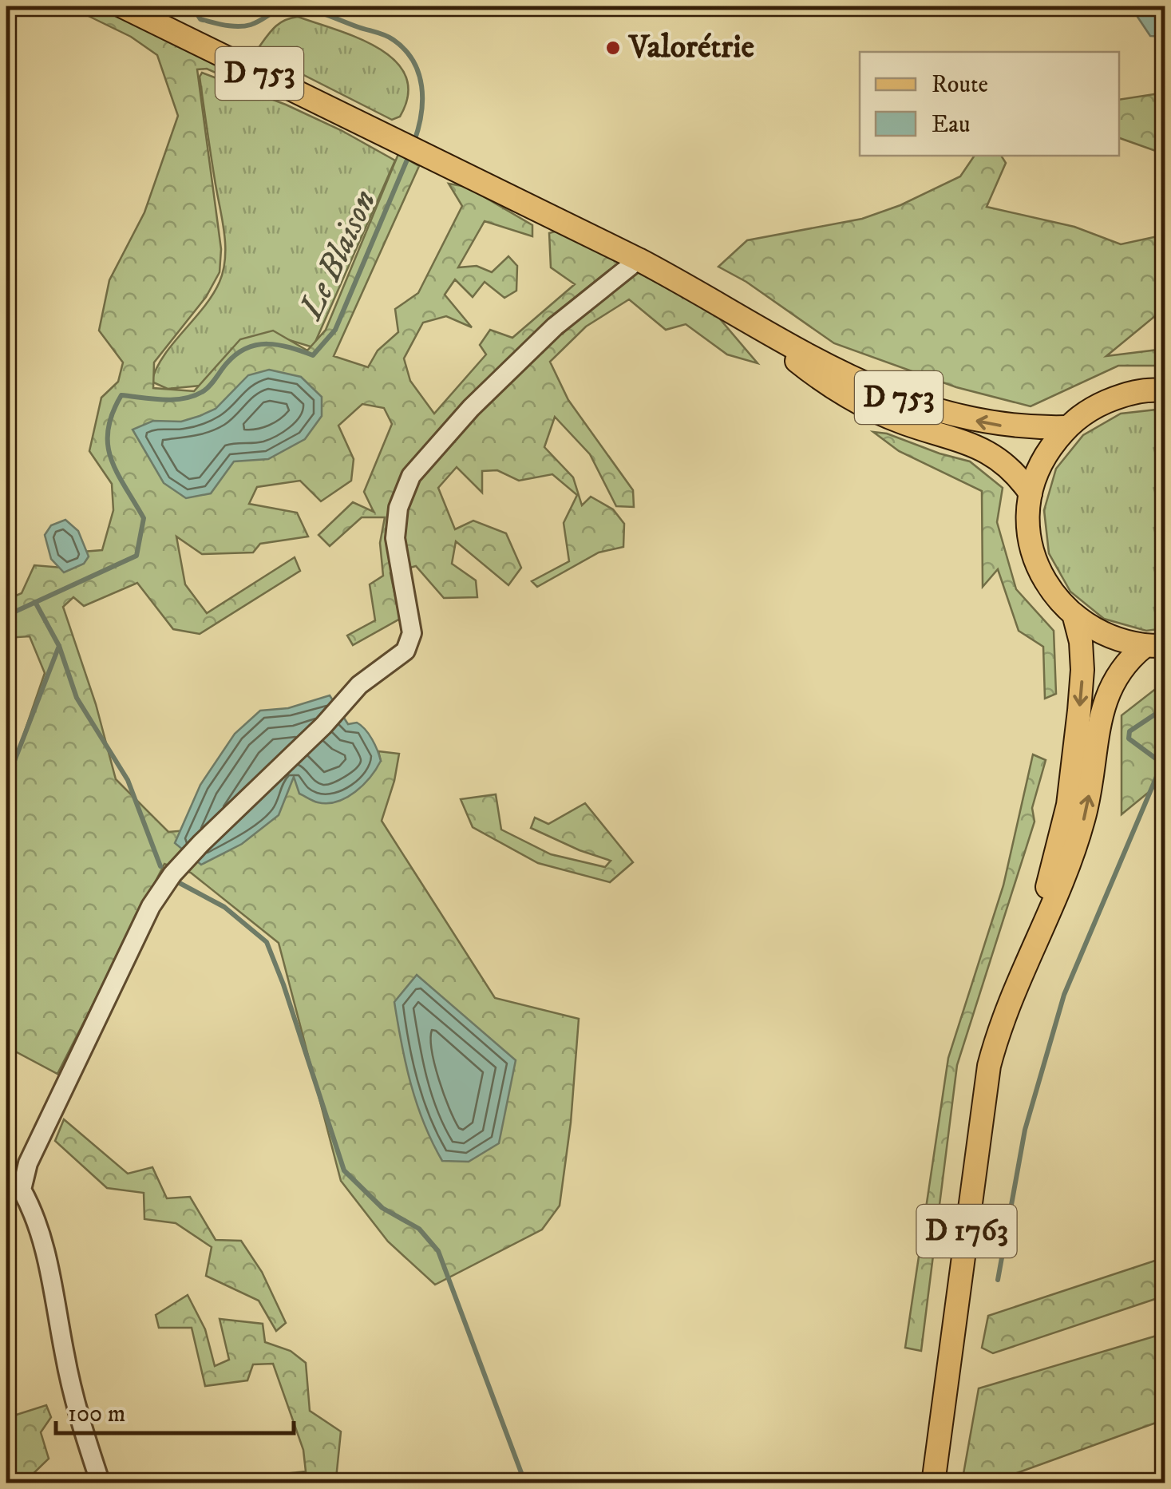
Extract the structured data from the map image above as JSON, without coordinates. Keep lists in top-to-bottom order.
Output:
{
  "streets": {
    "main road": ["D 753", "D 1763"]
  },
  "water": ["Le Blaison"],
  "places": ["Valorétrie"],
  "legend": ["Route", "Eau"],
  "scale_bar": "100 m"
}
